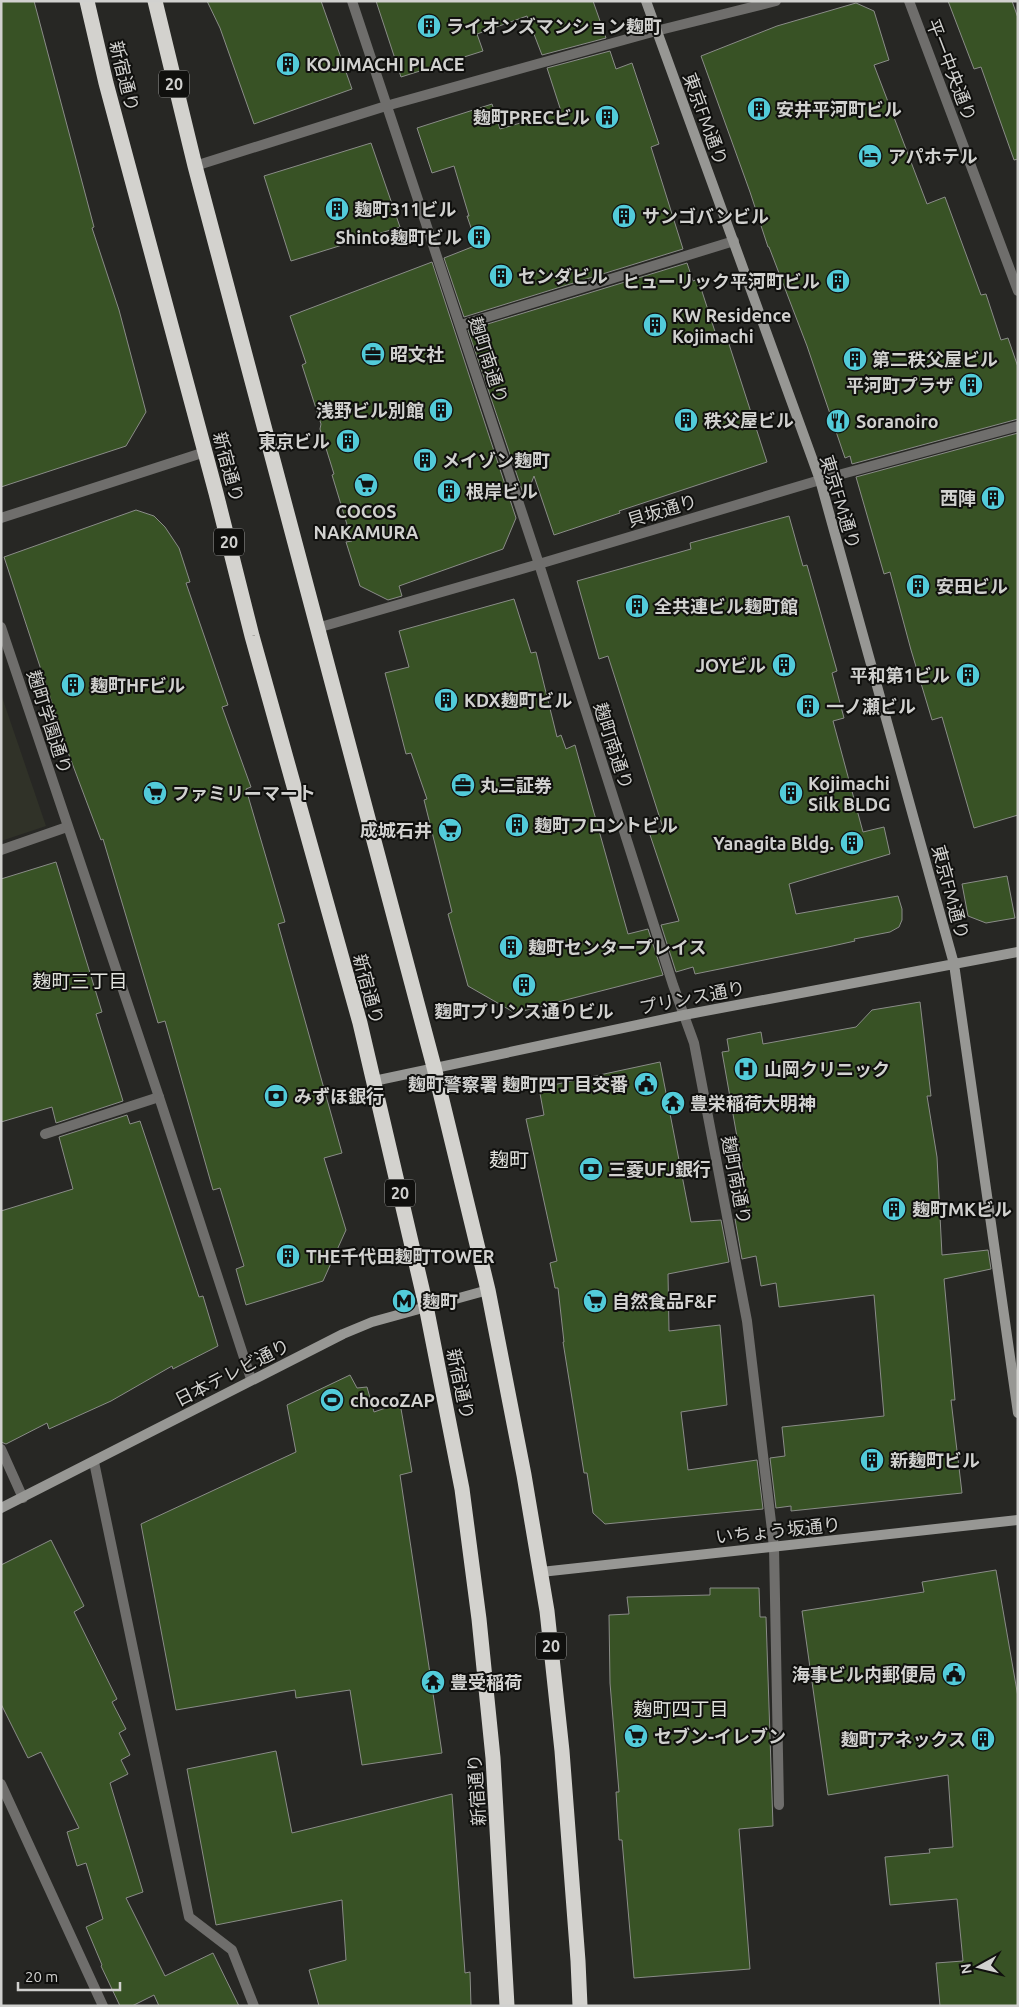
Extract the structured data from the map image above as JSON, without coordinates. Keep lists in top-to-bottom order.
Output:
{
  "streets": {
    "highway": ["新宿通り", "20"],
    "street": [
      "平一中央通り",
      "東京FM通り",
      "麹町南通り",
      "貝坂通り",
      "麹町学園通り",
      "プリンス通り",
      "日本テレビ通り",
      "いちょう坂通り"
    ]
  },
  "crossings": [
    ["新宿通り", "プリンス通り"],
    ["新宿通り", "日本テレビ通り"],
    ["20", "貝坂通り"],
    ["20", "プリンス通り"],
    ["20", "日本テレビ通り"],
    ["20", "いちょう坂通り"],
    ["東京FM通り", "貝坂通り"],
    ["東京FM通り", "プリンス通り"],
    ["麹町南通り", "貝坂通り"],
    ["麹町南通り", "プリンス通り"],
    ["麹町南通り", "いちょう坂通り"],
    ["麹町学園通り", "日本テレビ通り"]
  ],
  "districts": ["麹町三丁目", "麹町", "麹町四丁目"],
  "places": {
    "building": [
      "ライオンズマンション麹町",
      "KOJIMACHI PLACE",
      "安井平河町ビル",
      "麹町PRECビル",
      "麹町311ビル",
      "サンゴバンビル",
      "Shinto麹町ビル",
      "センダビル",
      "ヒューリック平河町ビル",
      "KW Residence Kojimachi",
      "第二秩父屋ビル",
      "平河町プラザ",
      "浅野ビル別館",
      "秩父屋ビル",
      "東京ビル",
      "メイゾン麹町",
      "根岸ビル",
      "西陣",
      "安田ビル",
      "全共連ビル麹町館",
      "JOYビル",
      "平和第1ビル",
      "麹町HFビル",
      "KDX麹町ビル",
      "一ノ瀬ビル",
      "Kojimachi Silk BLDG",
      "麹町フロントビル",
      "Yanagita Bldg.",
      "麹町センタープレイス",
      "麴町プリンス通りビル",
      "麹町MKビル",
      "THE千代田麹町TOWER",
      "新麹町ビル",
      "麹町アネックス"
    ],
    "hotel": ["アパホテル"],
    "office": ["昭文社", "丸三証券"],
    "restaurant": ["Soranoiro"],
    "supermarket": [
      "COCOS NAKAMURA",
      "ファミリーマート",
      "成城石井",
      "自然食品F&F",
      "セブン-イレブン"
    ],
    "hospital": ["山岡クリニック"],
    "public building": ["麹町警察署 麹町四丁目交番", "海事ビル内郵便局"],
    "bank": ["みずほ銀行", "三菱UFJ銀行"],
    "temple": ["豊栄稲荷大明神", "豊受稲荷"],
    "metro station": ["麹町"],
    "sports": ["chocoZAP"]
  },
  "scale_bar": "20 m",
  "north": "left"
}
